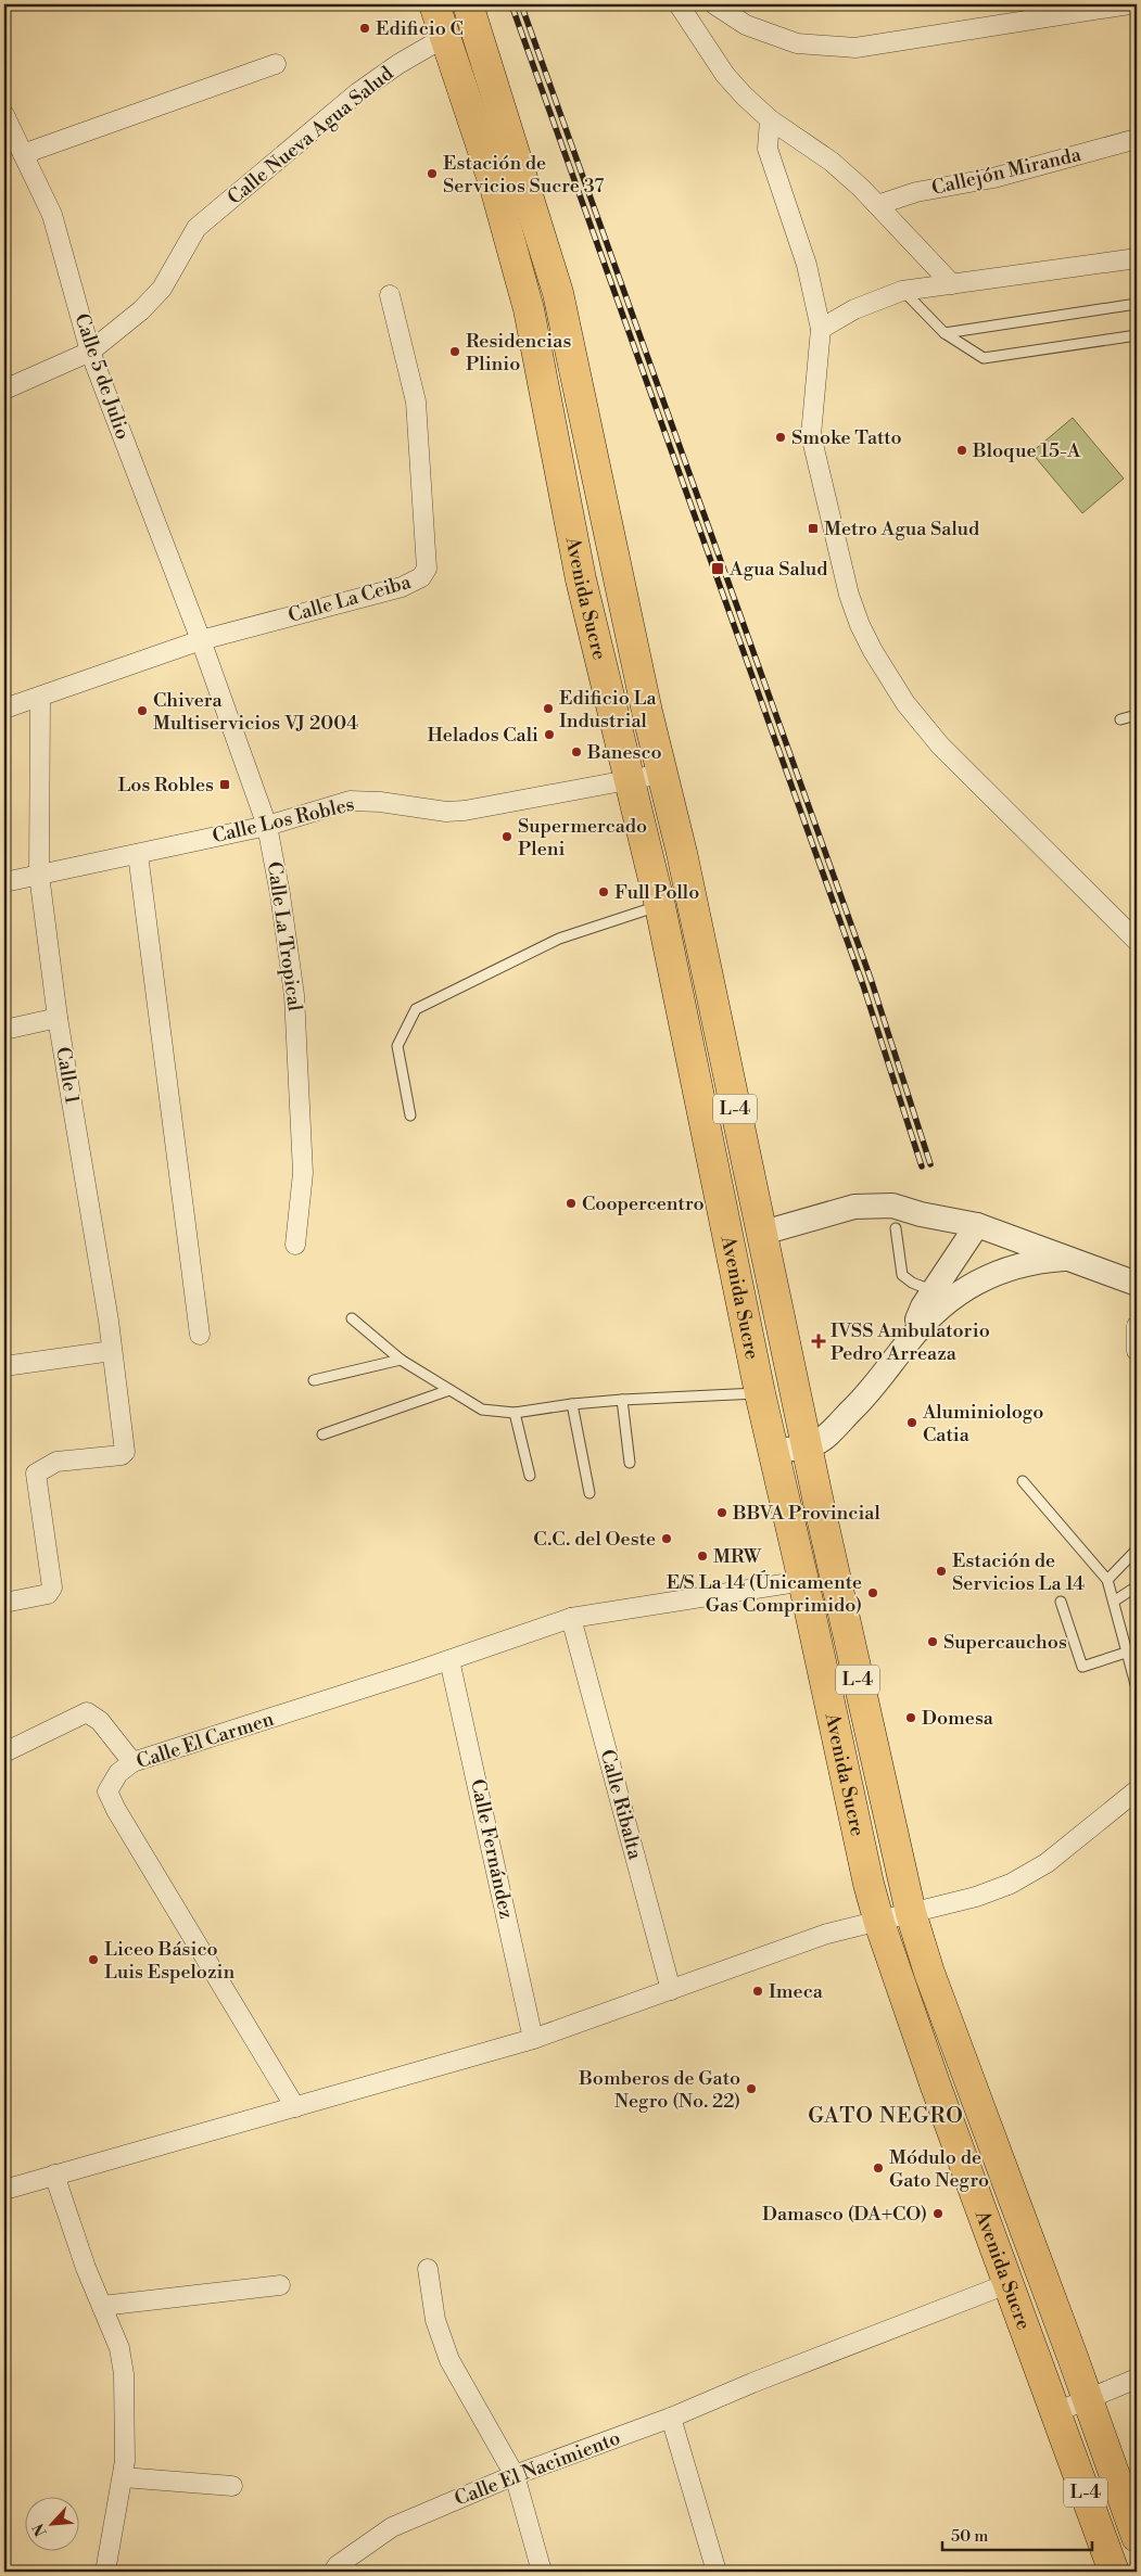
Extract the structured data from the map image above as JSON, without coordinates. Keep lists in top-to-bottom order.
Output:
{
  "streets": {
    "main road": ["Avenida Sucre", "L-4"],
    "street": [
      "Calle Nueva Agua Salud",
      "Callejón Miranda",
      "Calle 5 de Julio",
      "Calle La Ceiba",
      "Calle Los Robles",
      "Calle La Tropical",
      "Calle 1",
      "Calle El Carmen",
      "Calle Ribalta",
      "Calle Fernández",
      "Calle El Nacimiento"
    ]
  },
  "crossings": [
    ["Calle Nueva Agua Salud", "Calle 5 de Julio"],
    ["Calle Nueva Agua Salud", "Avenida Sucre"],
    ["Calle 5 de Julio", "Calle La Ceiba"],
    ["Calle 5 de Julio", "Calle La Tropical"],
    ["Calle La Ceiba", "Calle La Tropical"],
    ["Calle La Ceiba", "Calle 1"],
    ["Avenida Sucre", "Calle Los Robles"],
    ["Avenida Sucre", "Calle El Carmen"],
    ["Avenida Sucre", "Calle El Nacimiento"],
    ["Calle Los Robles", "Calle La Tropical"],
    ["Calle Los Robles", "Calle 1"],
    ["Calle El Carmen", "Calle Ribalta"],
    ["Calle El Carmen", "Calle Fernández"]
  ],
  "districts": ["GATO NEGRO"],
  "places": {
    "other": [
      "Edificio C",
      "Estación de Servicios Sucre 37",
      "Residencias Plinio",
      "Smoke Tatto",
      "Bloque 15-A",
      "Edificio La Industrial",
      "Chivera Multiservicios VJ 2004",
      "Helados Cali",
      "Banesco",
      "Supermercado Pleni",
      "Full Pollo",
      "Coopercentro",
      "Aluminiologo Catia",
      "BBVA Provincial",
      "C.C. del Oeste",
      "MRW",
      "Estación de Servicios La 14",
      "E/S La 14 (Únicamente Gas Comprimido)",
      "Supercauchos",
      "Domesa",
      "Liceo Básico Luis Espelozin",
      "Imeca",
      "Bomberos de Gato Negro (No. 22)",
      "Módulo de Gato Negro",
      "Damasco (DA+CO)"
    ],
    "transit": ["Metro Agua Salud", "Agua Salud", "Los Robles"],
    "health": ["IVSS Ambulatorio Pedro Arreaza"]
  },
  "scale_bar": "50 m",
  "north": "bottom left"
}
